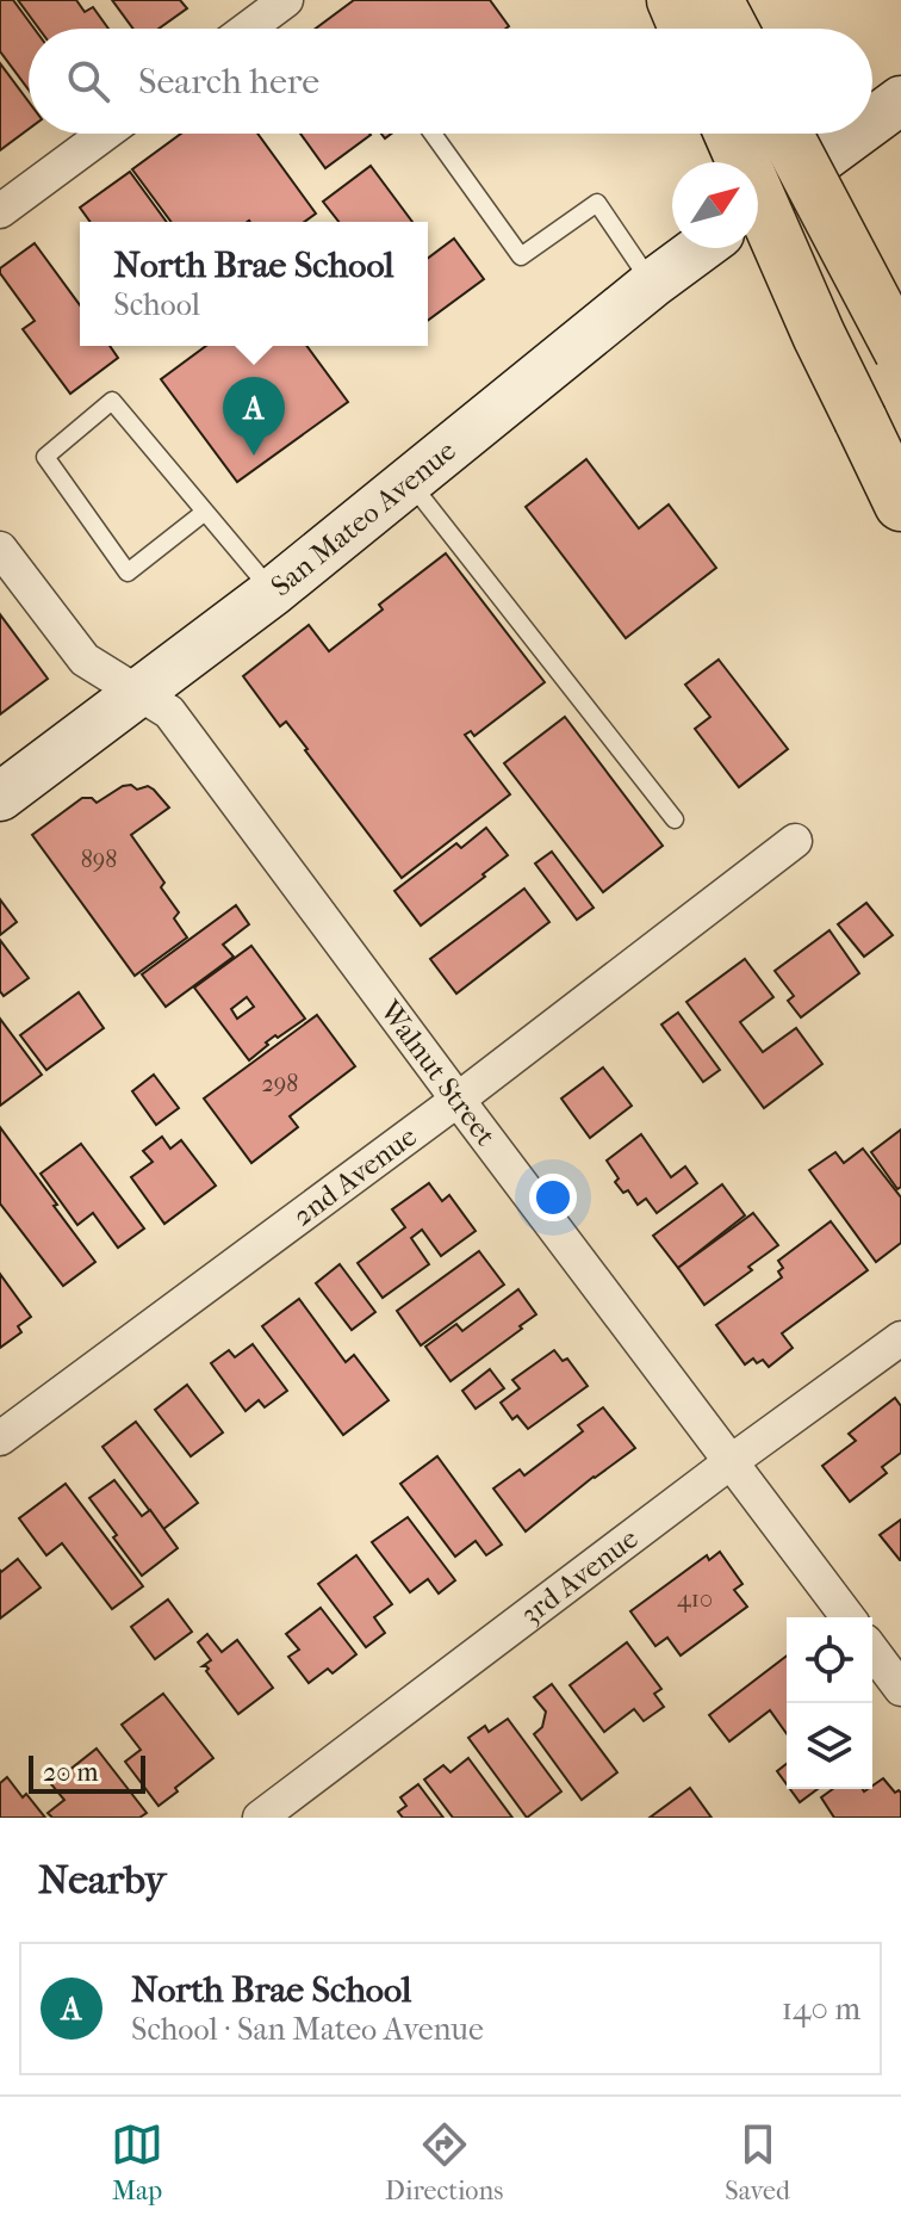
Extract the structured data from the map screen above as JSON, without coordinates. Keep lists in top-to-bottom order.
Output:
{
  "streets": {
    "main road": ["San Mateo Avenue"],
    "street": ["Walnut Street", "2nd Avenue", "3rd Avenue"]
  },
  "crossings": [
    ["San Mateo Avenue", "Walnut Street"],
    ["Walnut Street", "2nd Avenue"],
    ["Walnut Street", "3rd Avenue"]
  ],
  "house_numbers": ["898", "298", "410"],
  "scale_bar": "20 m",
  "north": "top right",
  "page": {
    "search": "Search here",
    "popup": ["North Brae School", "School"],
    "pins": "A",
    "scale": "20 m",
    "heading": "Nearby",
    "list": [
      {
        "mark": "A",
        "name": "North Brae School",
        "note": "School · San Mateo Avenue",
        "value": "140 m"
      }
    ],
    "nav": ["Map", "Directions", "Saved"]
  }
}
